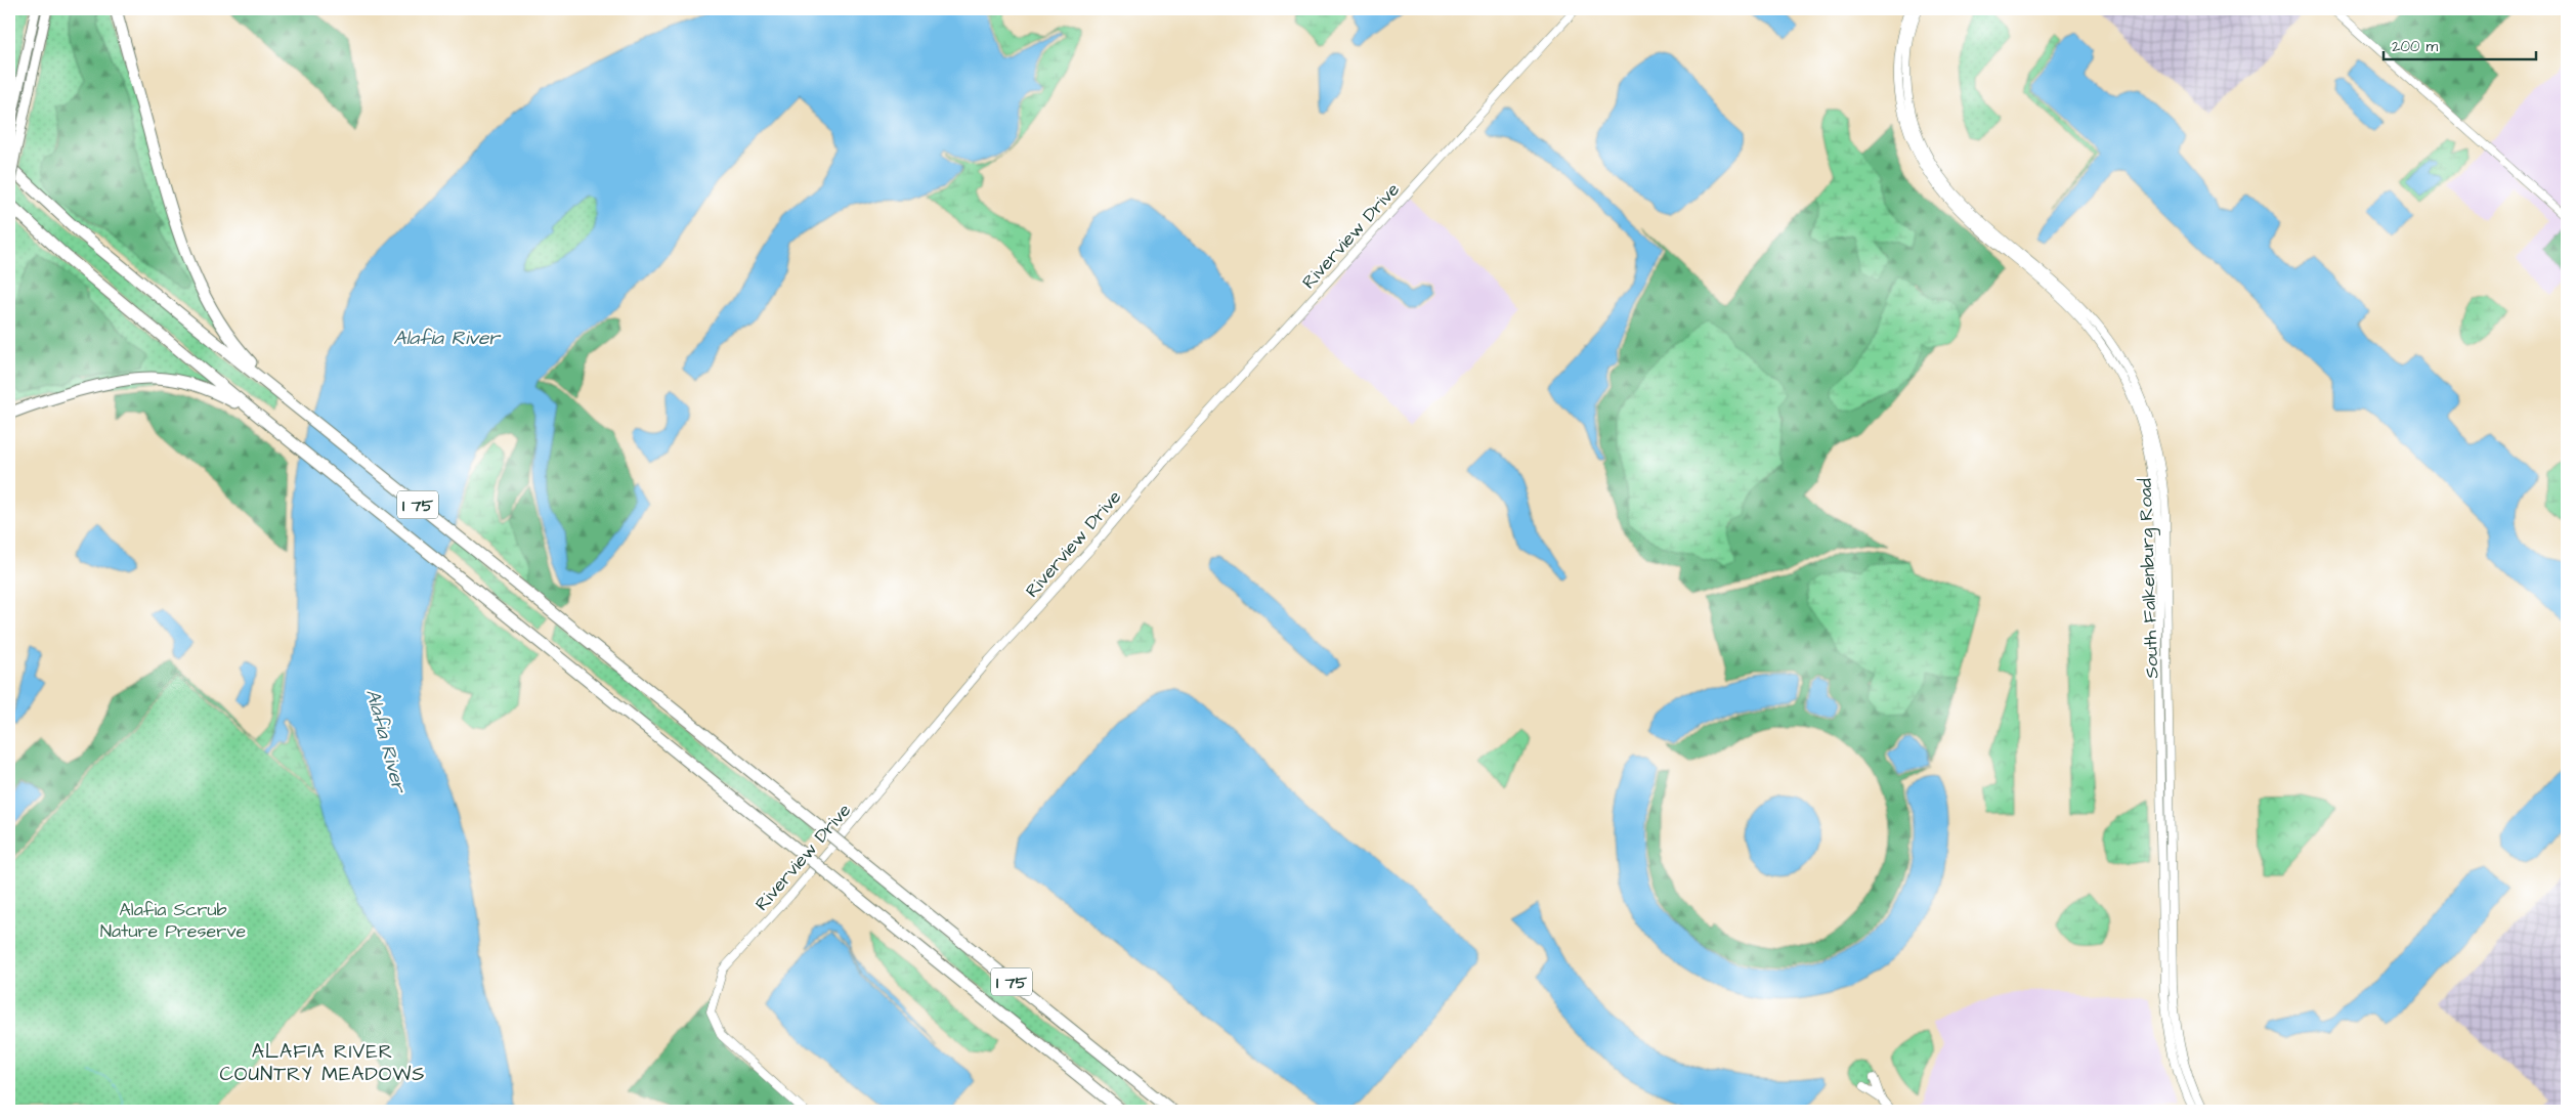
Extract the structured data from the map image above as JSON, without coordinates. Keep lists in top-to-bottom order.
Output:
{
  "streets": {
    "highway": ["I 75"],
    "street": ["Riverview Drive", "South Falkenburg Road"]
  },
  "districts": ["ALAFIA RIVER COUNTRY MEADOWS"],
  "water": ["Alafia River"],
  "parks": ["Alafia Scrub Nature Preserve"],
  "scale_bar": "200 m"
}
